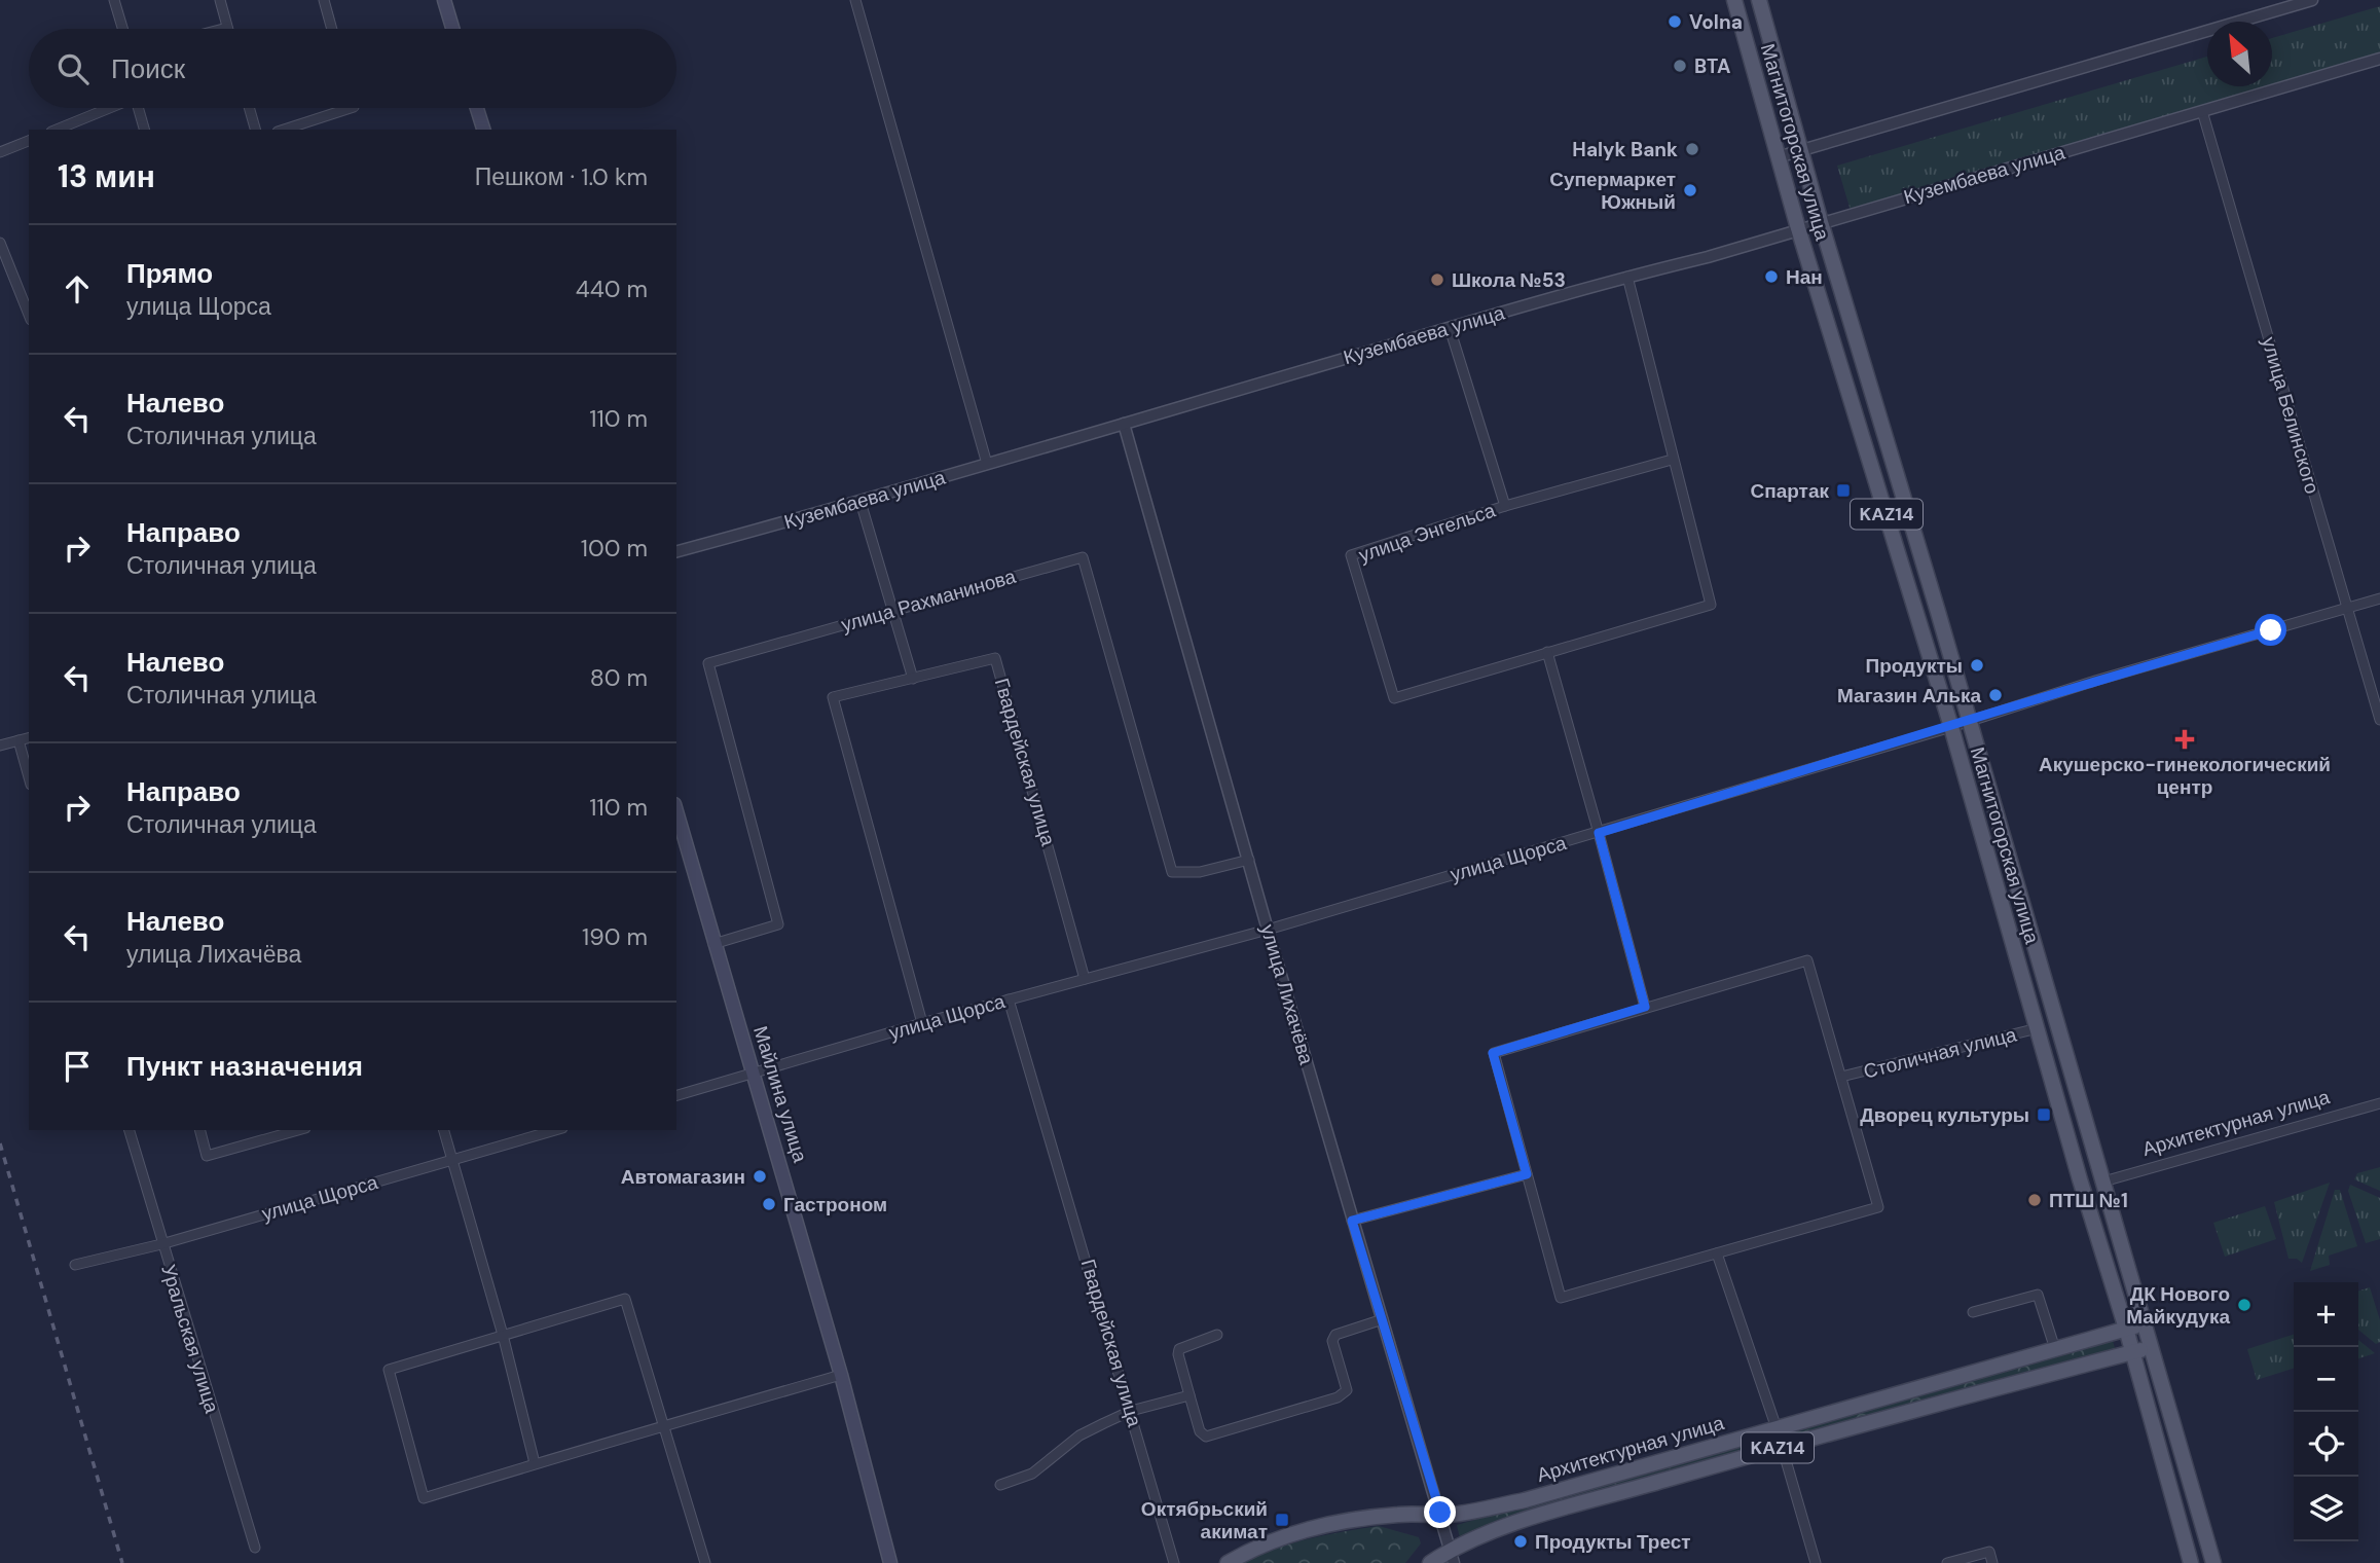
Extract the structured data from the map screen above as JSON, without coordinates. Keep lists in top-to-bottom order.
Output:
{
  "streets": {
    "main road": [
      "Магнитогорская улица",
      "KAZ14",
      "Майлина улица",
      "Архитектурная улица"
    ],
    "street": [
      "Кузембаева улица",
      "улица Белинского",
      "улица Энгельса",
      "улица Рахманинова",
      "Гвардейская улица",
      "улица Щорса",
      "улица Лихачёва",
      "Столичная улица",
      "Уральская улица"
    ]
  },
  "crossings": [
    ["Магнитогорская улица", "Кузембаева улица"],
    ["Магнитогорская улица", "улица Щорса"],
    ["Магнитогорская улица", "Столичная улица"],
    ["Магнитогорская улица", "Архитектурная улица"],
    ["Кузембаева улица", "улица Белинского"],
    ["Кузембаева улица", "улица Энгельса"],
    ["Кузембаева улица", "улица Лихачёва"],
    ["улица Белинского", "улица Щорса"],
    ["улица Рахманинова", "улица Лихачёва"],
    ["улица Рахманинова", "Майлина улица"],
    ["Гвардейская улица", "улица Щорса"],
    ["улица Щорса", "улица Лихачёва"],
    ["улица Щорса", "Майлина улица"],
    ["улица Щорса", "Уральская улица"],
    ["улица Лихачёва", "Архитектурная улица"]
  ],
  "places": {
    "other": [
      "Volna",
      "BTA",
      "Halyk Bank",
      "Супермаркет Южный",
      "Нан",
      "Школа №53",
      "Продукты",
      "Магазин Алька",
      "Автомагазин",
      "ПТШ №1",
      "Гастроном",
      "ДК Нового Майкудука",
      "Продукты Трест"
    ],
    "transit": ["Спартак", "Дворец культуры", "Октябрьский акимат"],
    "health": ["Акушерско-гинекологический центр"]
  },
  "north": "top left",
  "page": {
    "search": "Поиск",
    "heading": ["13 мин", "Пешком · 1.0 km"],
    "list": [
      ["Прямо", "улица Щорса", "440 m"],
      ["Налево", "Столичная улица", "110 m"],
      ["Направо", "Столичная улица", "100 m"],
      ["Налево", "Столичная улица", "80 m"],
      ["Направо", "Столичная улица", "110 m"],
      ["Налево", "улица Лихачёва", "190 m"],
      "Пункт назначения"
    ],
    "map_buttons": ["+", "−"]
  }
}
